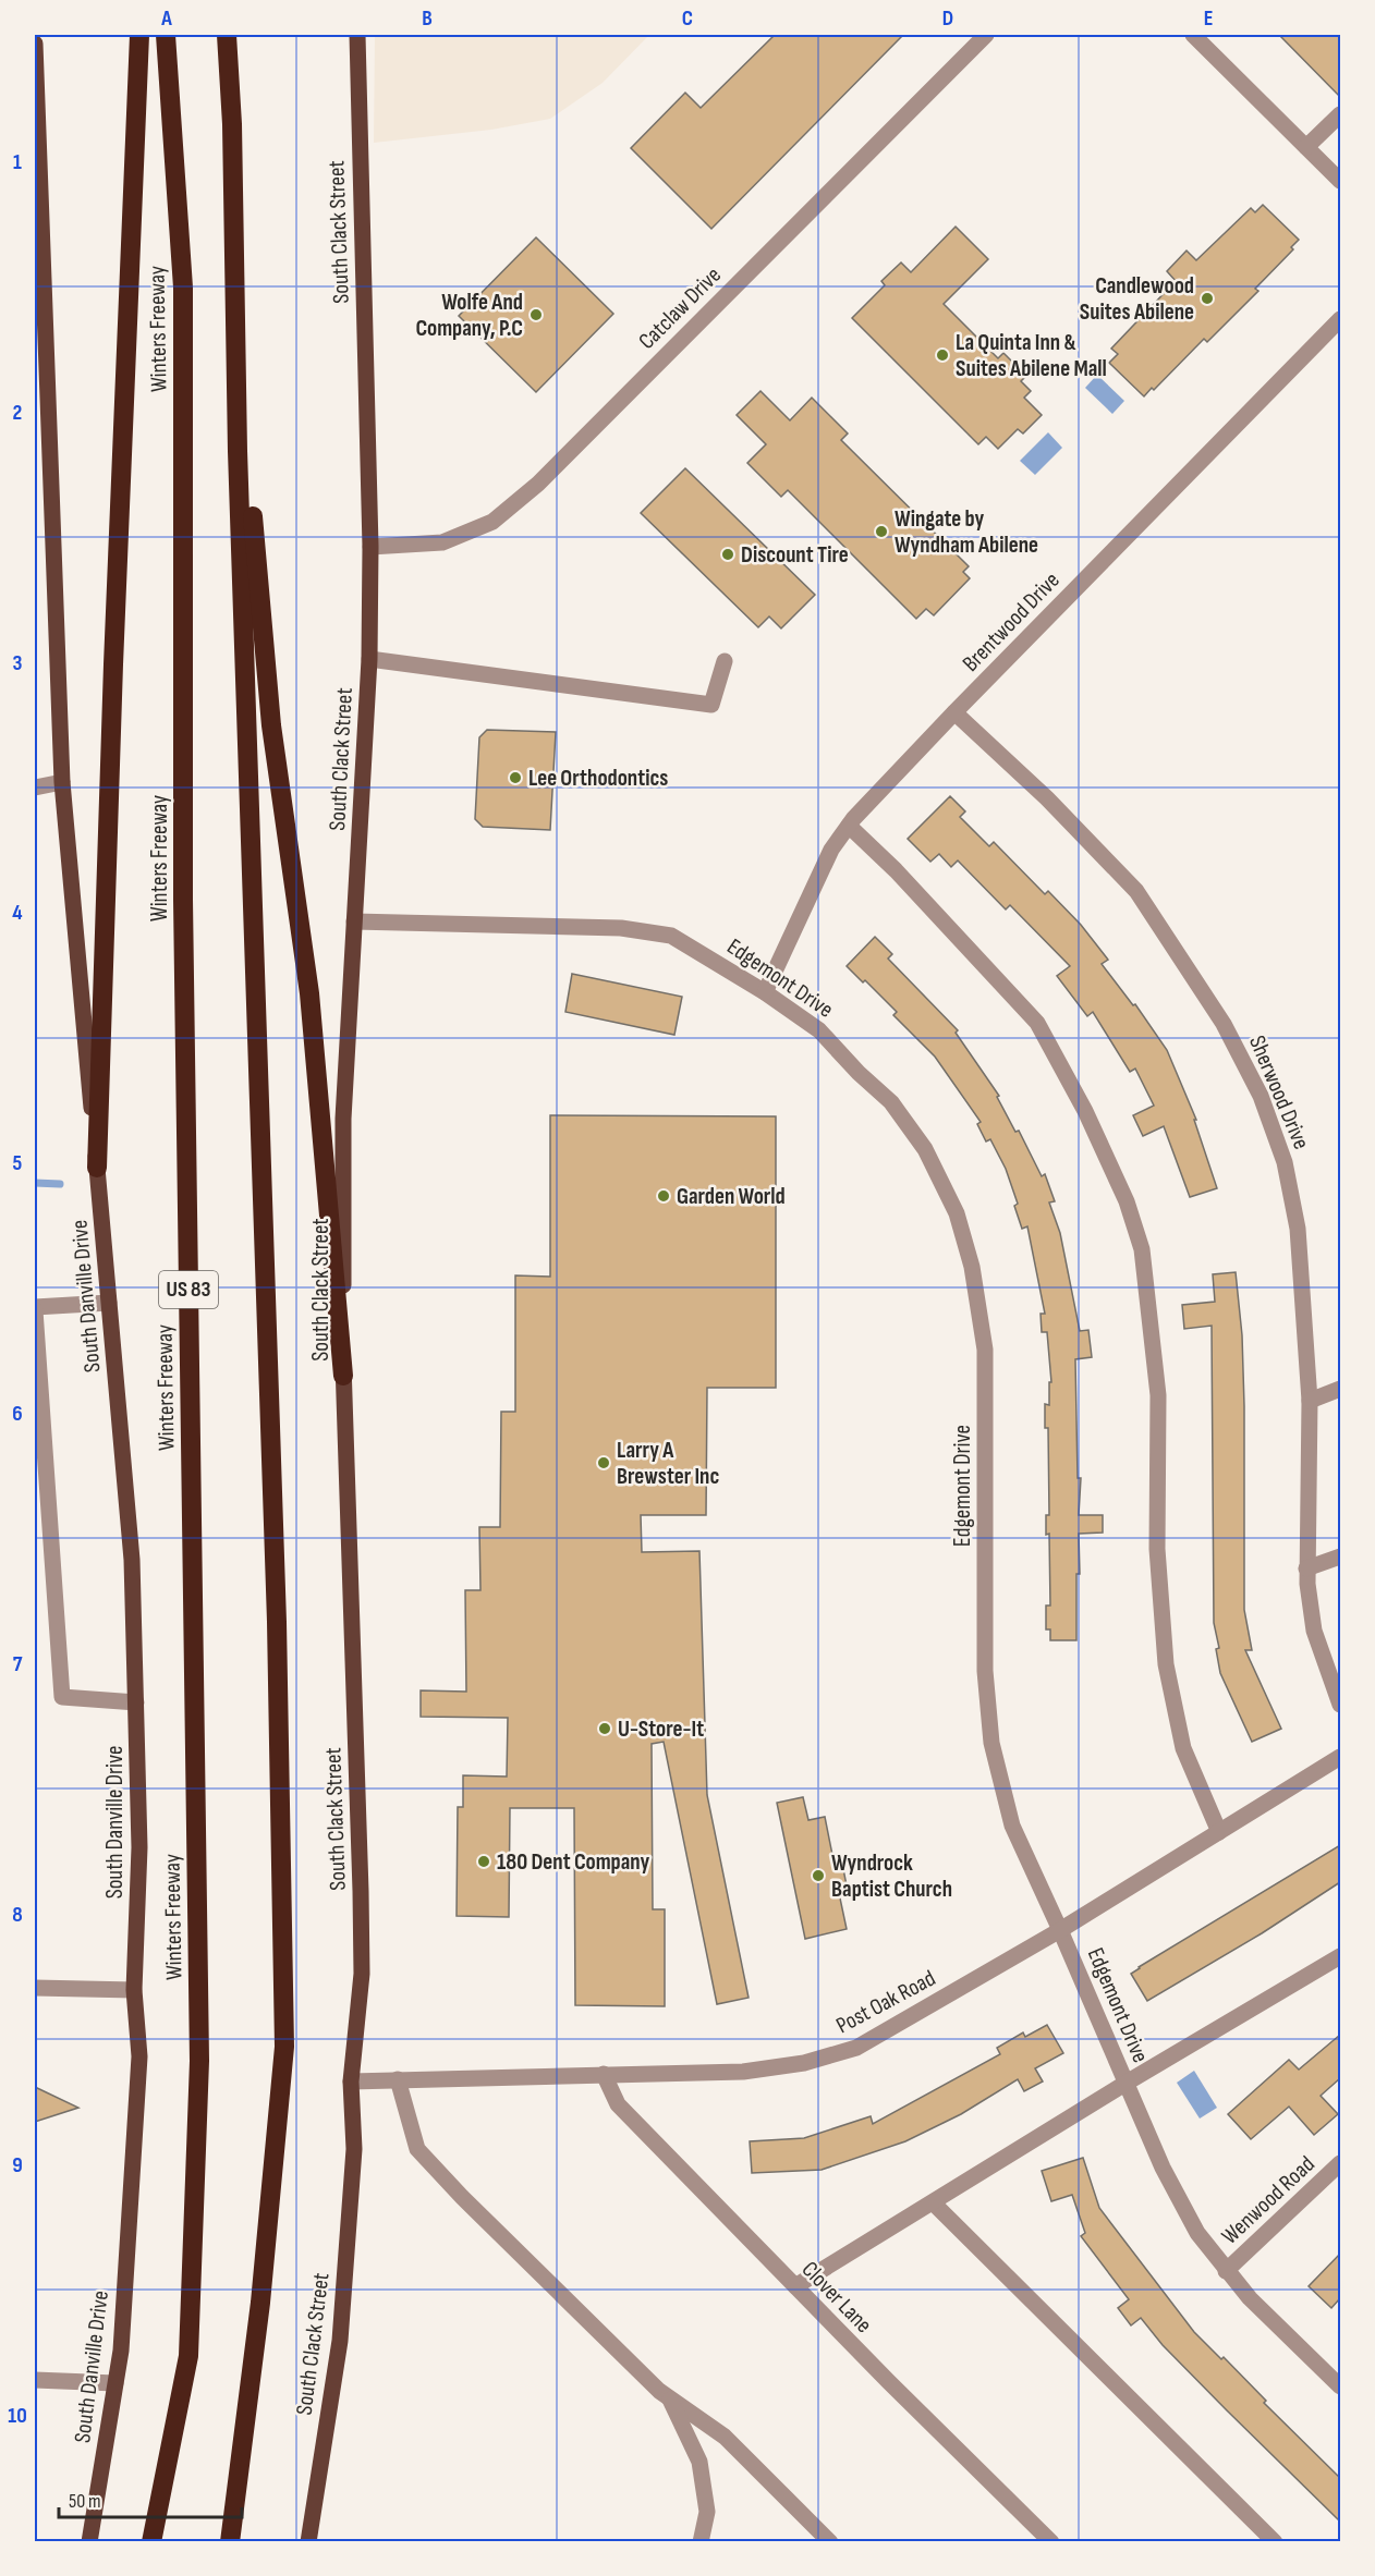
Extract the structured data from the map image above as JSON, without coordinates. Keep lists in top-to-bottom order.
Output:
{
  "streets": {
    "highway": ["Winters Freeway", "US 83"],
    "main road": ["South Clack Street", "South Danville Drive"],
    "street": [
      "Catclaw Drive",
      "Brentwood Drive",
      "Edgemont Drive",
      "Sherwood Drive",
      "Post Oak Road",
      "Wenwood Road",
      "Clover Lane"
    ]
  },
  "crossings": [
    ["South Clack Street", "Catclaw Drive"],
    ["South Clack Street", "Edgemont Drive"],
    ["South Clack Street", "Post Oak Road"],
    ["Brentwood Drive", "Edgemont Drive"],
    ["Brentwood Drive", "Sherwood Drive"],
    ["Edgemont Drive", "Post Oak Road"],
    ["Edgemont Drive", "Wenwood Road"],
    ["Post Oak Road", "Clover Lane"]
  ],
  "places": [
    "Candlewood Suites Abilene",
    "Wolfe And Company, P.C",
    "La Quinta Inn & Suites Abilene Mall",
    "Wingate by Wyndham Abilene",
    "Discount Tire",
    "Lee Orthodontics",
    "Garden World",
    "Larry A Brewster Inc",
    "U-Store-It",
    "180 Dent Company",
    "Wyndrock Baptist Church"
  ],
  "scale_bar": "50 m",
  "grid": {
    "columns": [
      "A",
      "B",
      "C",
      "D",
      "E"
    ],
    "rows": [
      "1",
      "2",
      "3",
      "4",
      "5",
      "6",
      "7",
      "8",
      "9",
      "10"
    ]
  }
}
